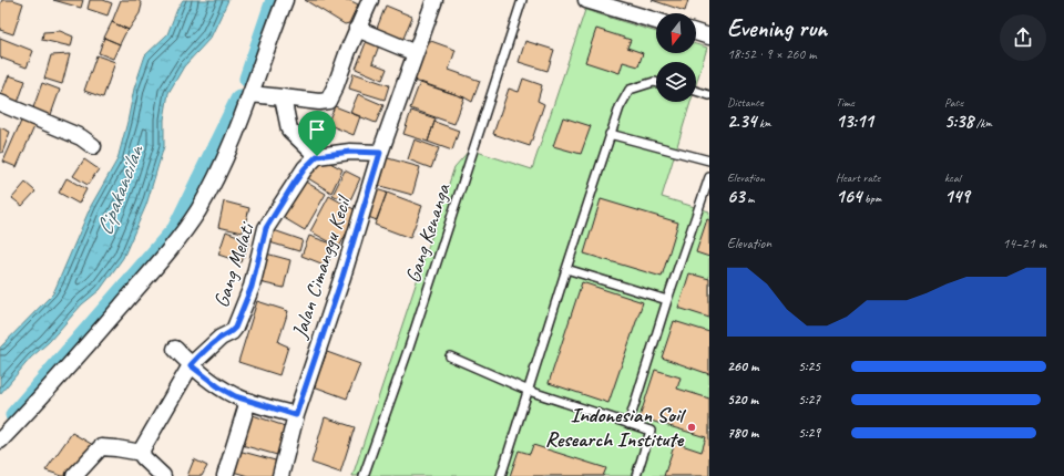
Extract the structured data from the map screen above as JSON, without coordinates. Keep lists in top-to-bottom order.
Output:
{
  "streets": {
    "street": ["Gang Melati", "Jalan Cimanggu Kecil"],
    "lane": ["Gang Kenanga"]
  },
  "water": ["Cipakancilan"],
  "places": ["Indonesian Soil Research Institute"],
  "north": "bottom",
  "page": {
    "heading": ["Evening run", "18:52 · 9 × 260 m"],
    "stats": [
      ["Distance", "2.34 km"],
      ["Time", "13:11"],
      ["Pace", "5:38 /km"],
      ["Elevation", "63 m"],
      ["Heart rate", "164 bpm"],
      ["kcal", "149"]
    ],
    "chart": ["Elevation", "14–21 m"],
    "list": [
      {
        "name": "260 m",
        "note": "5:25"
      },
      {
        "name": "520 m",
        "note": "5:27"
      },
      {
        "name": "780 m",
        "note": "5:29"
      }
    ]
  }
}
